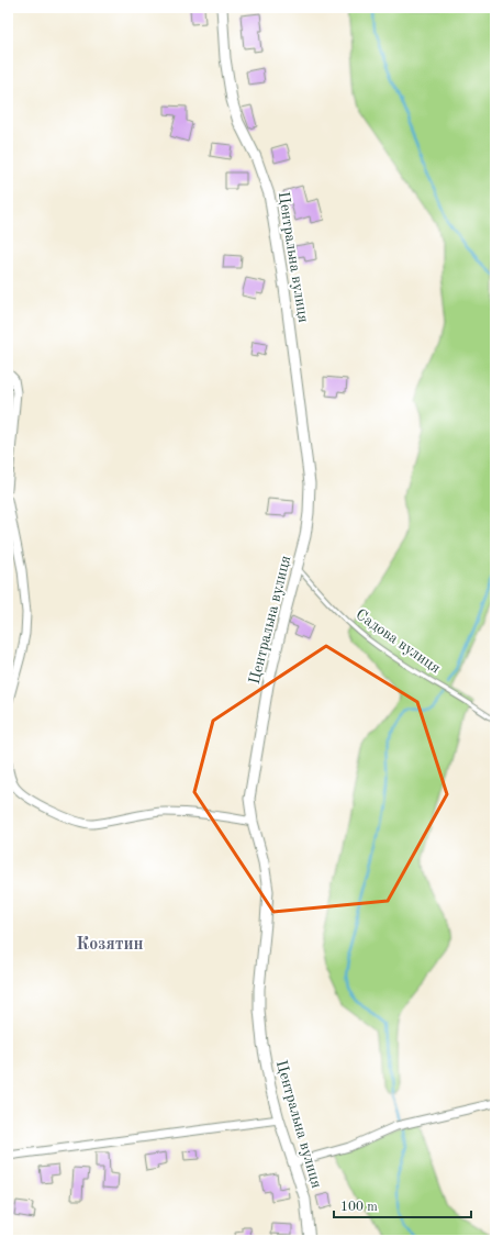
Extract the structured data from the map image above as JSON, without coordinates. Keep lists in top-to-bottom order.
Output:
{
  "streets": {
    "street": ["Центральна вулиця"],
    "lane": ["Садова вулиця"]
  },
  "crossings": [
    ["Центральна вулиця", "Садова вулиця"]
  ],
  "districts": ["Козятин"],
  "scale_bar": "100 m"
}
